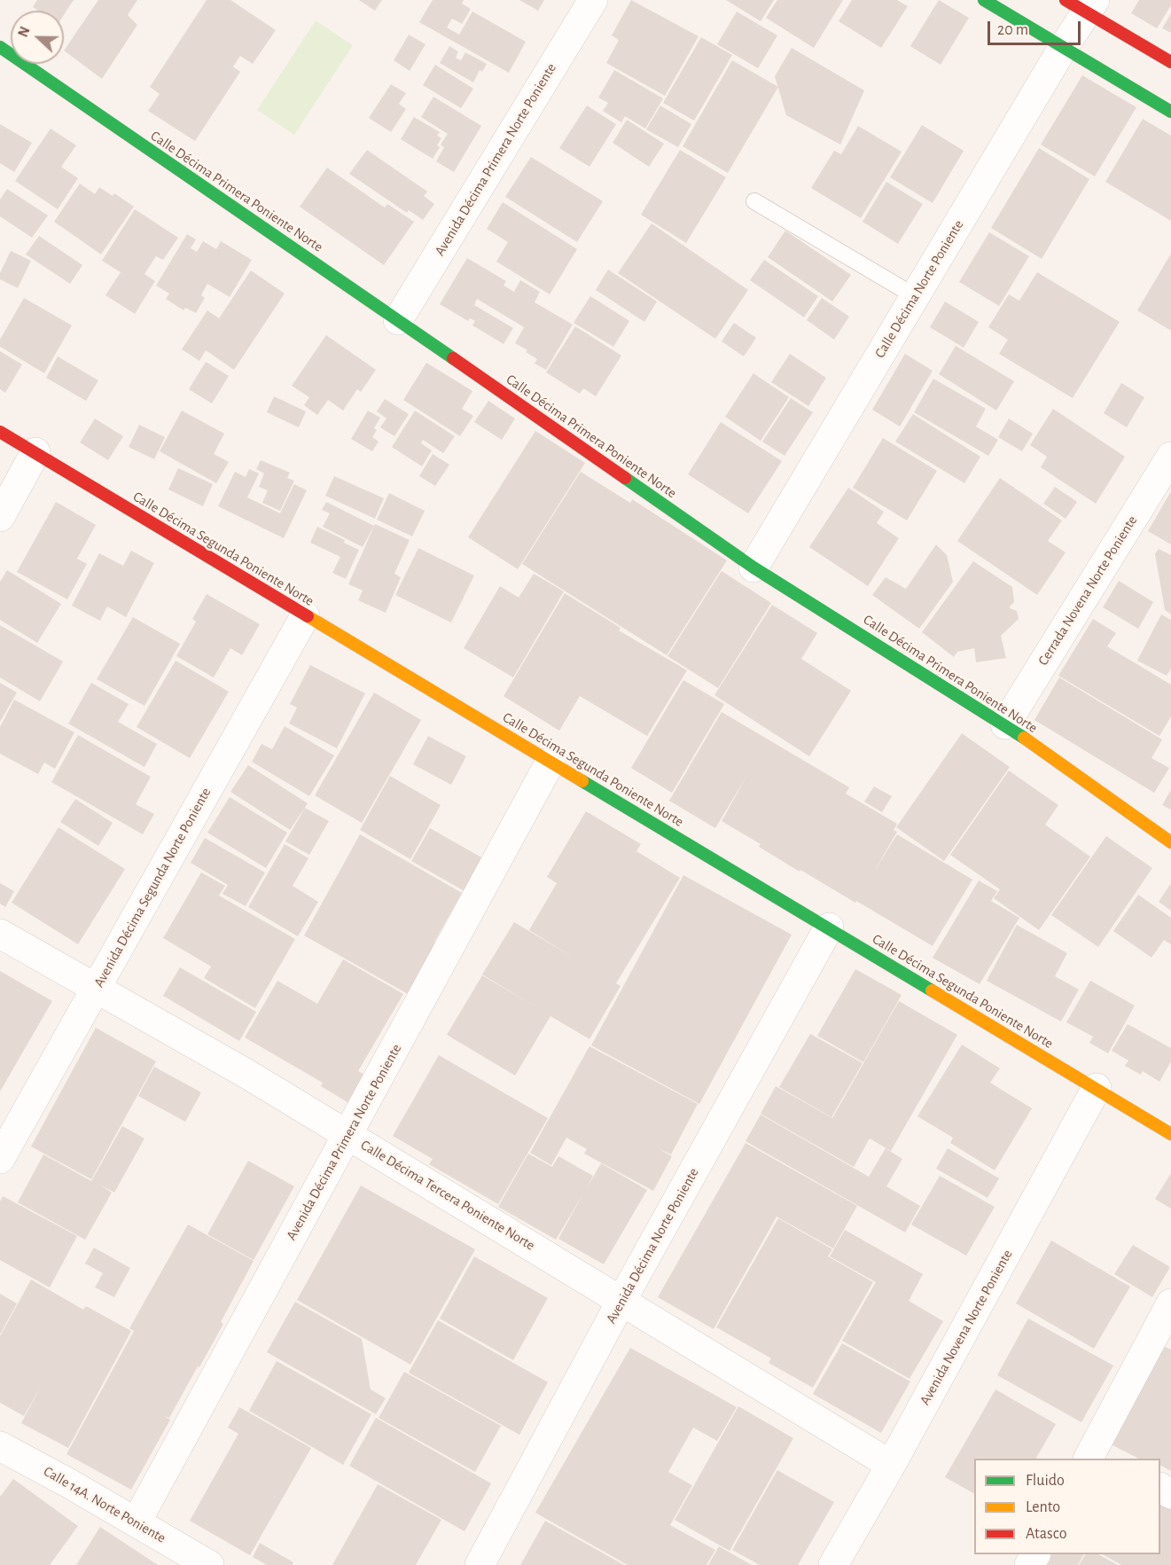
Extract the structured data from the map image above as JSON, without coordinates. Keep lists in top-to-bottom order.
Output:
{
  "streets": {
    "street": [
      "Avenida Décima Primera Norte Poniente",
      "Calle Décima Primera Poniente Norte",
      "Calle Décima Norte Poniente",
      "Calle Décima Segunda Poniente Norte",
      "Cerrada Novena Norte Poniente",
      "Avenida Décima Segunda Norte Poniente",
      "Calle Décima Tercera Poniente Norte",
      "Avenida Décima Norte Poniente",
      "Avenida Novena Norte Poniente",
      "Calle 14A. Norte Poniente"
    ]
  },
  "crossings": [
    ["Avenida Décima Primera Norte Poniente", "Calle Décima Primera Poniente Norte"],
    ["Avenida Décima Primera Norte Poniente", "Calle Décima Segunda Poniente Norte"],
    ["Avenida Décima Primera Norte Poniente", "Calle Décima Tercera Poniente Norte"],
    ["Avenida Décima Primera Norte Poniente", "Calle 14A. Norte Poniente"],
    ["Calle Décima Primera Poniente Norte", "Calle Décima Norte Poniente"],
    ["Calle Décima Primera Poniente Norte", "Cerrada Novena Norte Poniente"],
    ["Calle Décima Segunda Poniente Norte", "Avenida Décima Segunda Norte Poniente"],
    ["Calle Décima Segunda Poniente Norte", "Avenida Décima Norte Poniente"],
    ["Calle Décima Segunda Poniente Norte", "Avenida Novena Norte Poniente"],
    ["Avenida Décima Segunda Norte Poniente", "Calle Décima Tercera Poniente Norte"],
    ["Calle Décima Tercera Poniente Norte", "Avenida Décima Norte Poniente"],
    ["Calle Décima Tercera Poniente Norte", "Avenida Novena Norte Poniente"]
  ],
  "legend": ["Fluido", "Lento", "Atasco"],
  "scale_bar": "20 m",
  "north": "left"
}
